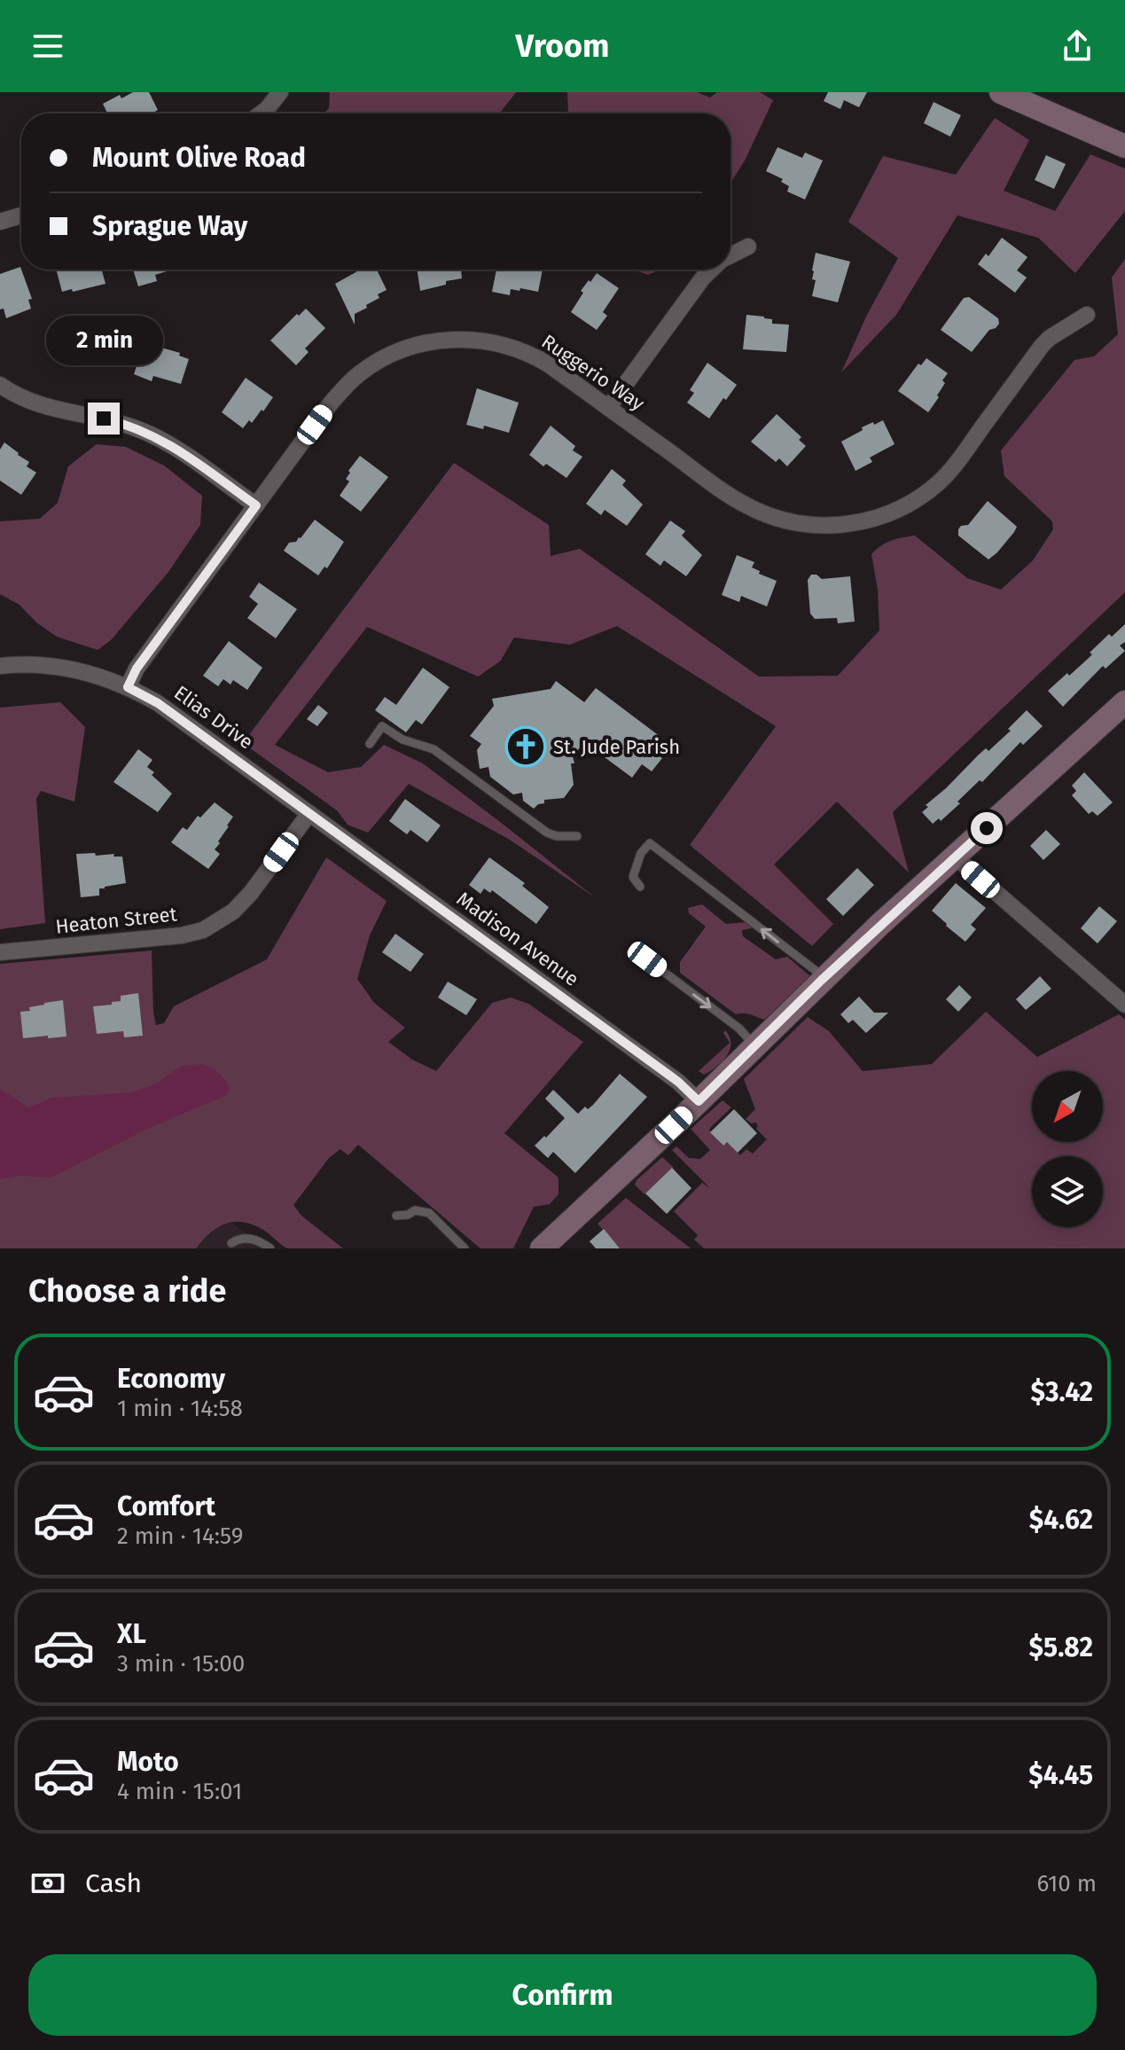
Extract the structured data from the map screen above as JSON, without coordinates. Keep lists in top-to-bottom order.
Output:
{
  "streets": {
    "street": [
      "Ruggerio Way",
      "Elias Drive",
      "Heaton Street",
      "Madison Avenue"
    ]
  },
  "crossings": [
    ["Ruggerio Way", "Elias Drive"],
    ["Elias Drive", "Heaton Street"],
    ["Elias Drive", "Madison Avenue"],
    ["Heaton Street", "Madison Avenue"]
  ],
  "places": {
    "church": ["St. Jude Parish"]
  },
  "north": "bottom left",
  "page": {
    "header": "Vroom",
    "banner": ["Mount Olive Road", "Sprague Way"],
    "bubble": "2 min",
    "heading": "Choose a ride",
    "list": [
      {
        "name": "Economy",
        "note": "1 min · 14:58",
        "value": "$3.42"
      },
      {
        "name": "Comfort",
        "note": "2 min · 14:59",
        "value": "$4.62"
      },
      {
        "name": "XL",
        "note": "3 min · 15:00",
        "value": "$5.82"
      },
      {
        "name": "Moto",
        "note": "4 min · 15:01",
        "value": "$4.45"
      }
    ],
    "pay": ["Cash", "610 m"],
    "buttons": "Confirm"
  }
}
